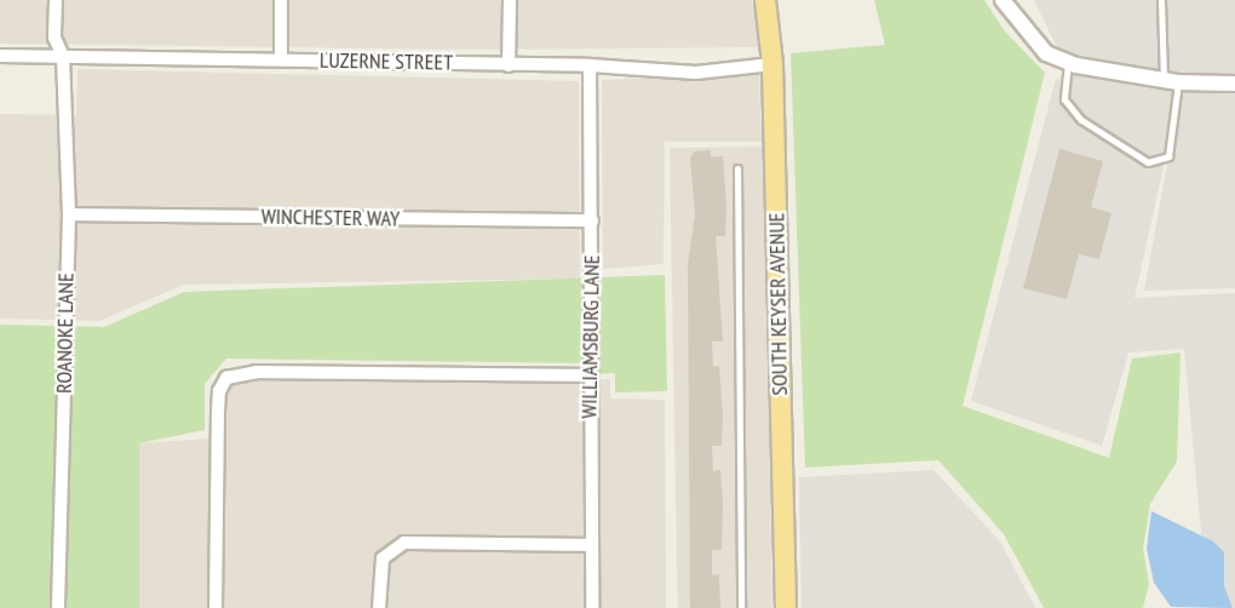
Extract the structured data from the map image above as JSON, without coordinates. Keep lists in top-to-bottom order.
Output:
{
  "streets": {
    "main road": ["SOUTH KEYSER AVENUE"],
    "street": [
      "LUZERNE STREET",
      "WINCHESTER WAY",
      "ROANOKE LANE",
      "WILLIAMSBURG LANE"
    ]
  },
  "crossings": [
    ["LUZERNE STREET", "SOUTH KEYSER AVENUE"],
    ["LUZERNE STREET", "ROANOKE LANE"],
    ["LUZERNE STREET", "WILLIAMSBURG LANE"],
    ["WINCHESTER WAY", "ROANOKE LANE"],
    ["WINCHESTER WAY", "WILLIAMSBURG LANE"]
  ]
}
